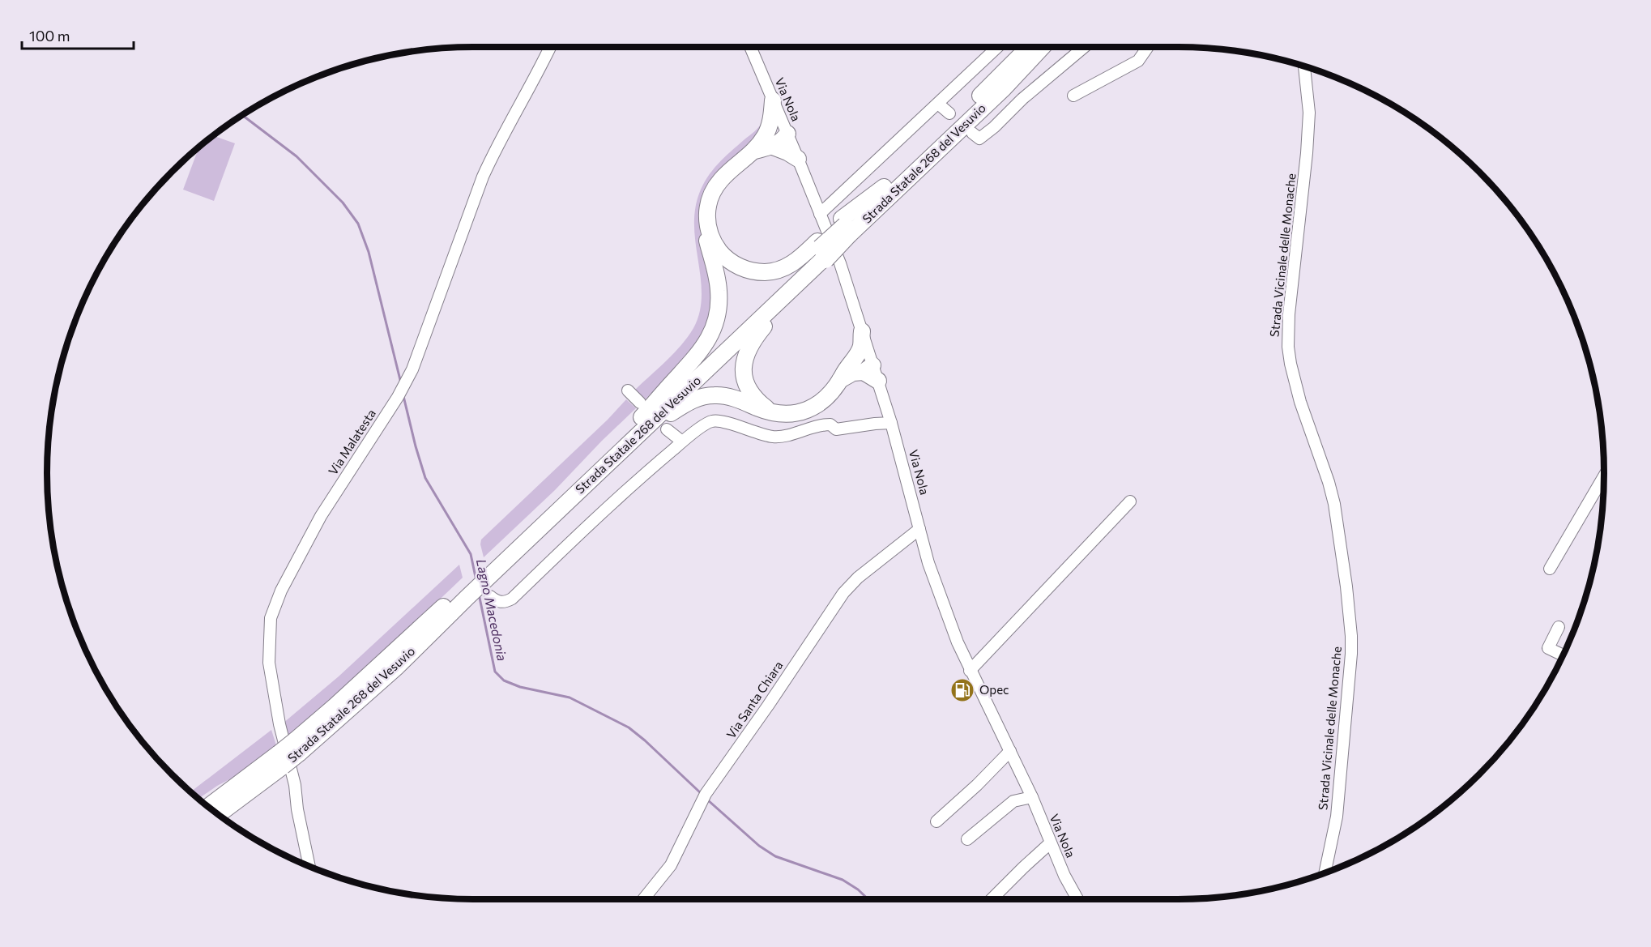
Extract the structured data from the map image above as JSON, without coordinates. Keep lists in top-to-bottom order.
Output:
{
  "streets": {
    "highway": ["Strada Statale 268 del Vesuvio"],
    "street": [
      "Via Nola",
      "Strada Vicinale delle Monache",
      "Via Malatesta",
      "Via Santa Chiara"
    ]
  },
  "crossings": [
    ["Via Nola", "Via Santa Chiara"]
  ],
  "water": ["Lagno Macedonia"],
  "places": {
    "fuel station": ["Opec"]
  },
  "scale_bar": "100 m"
}
